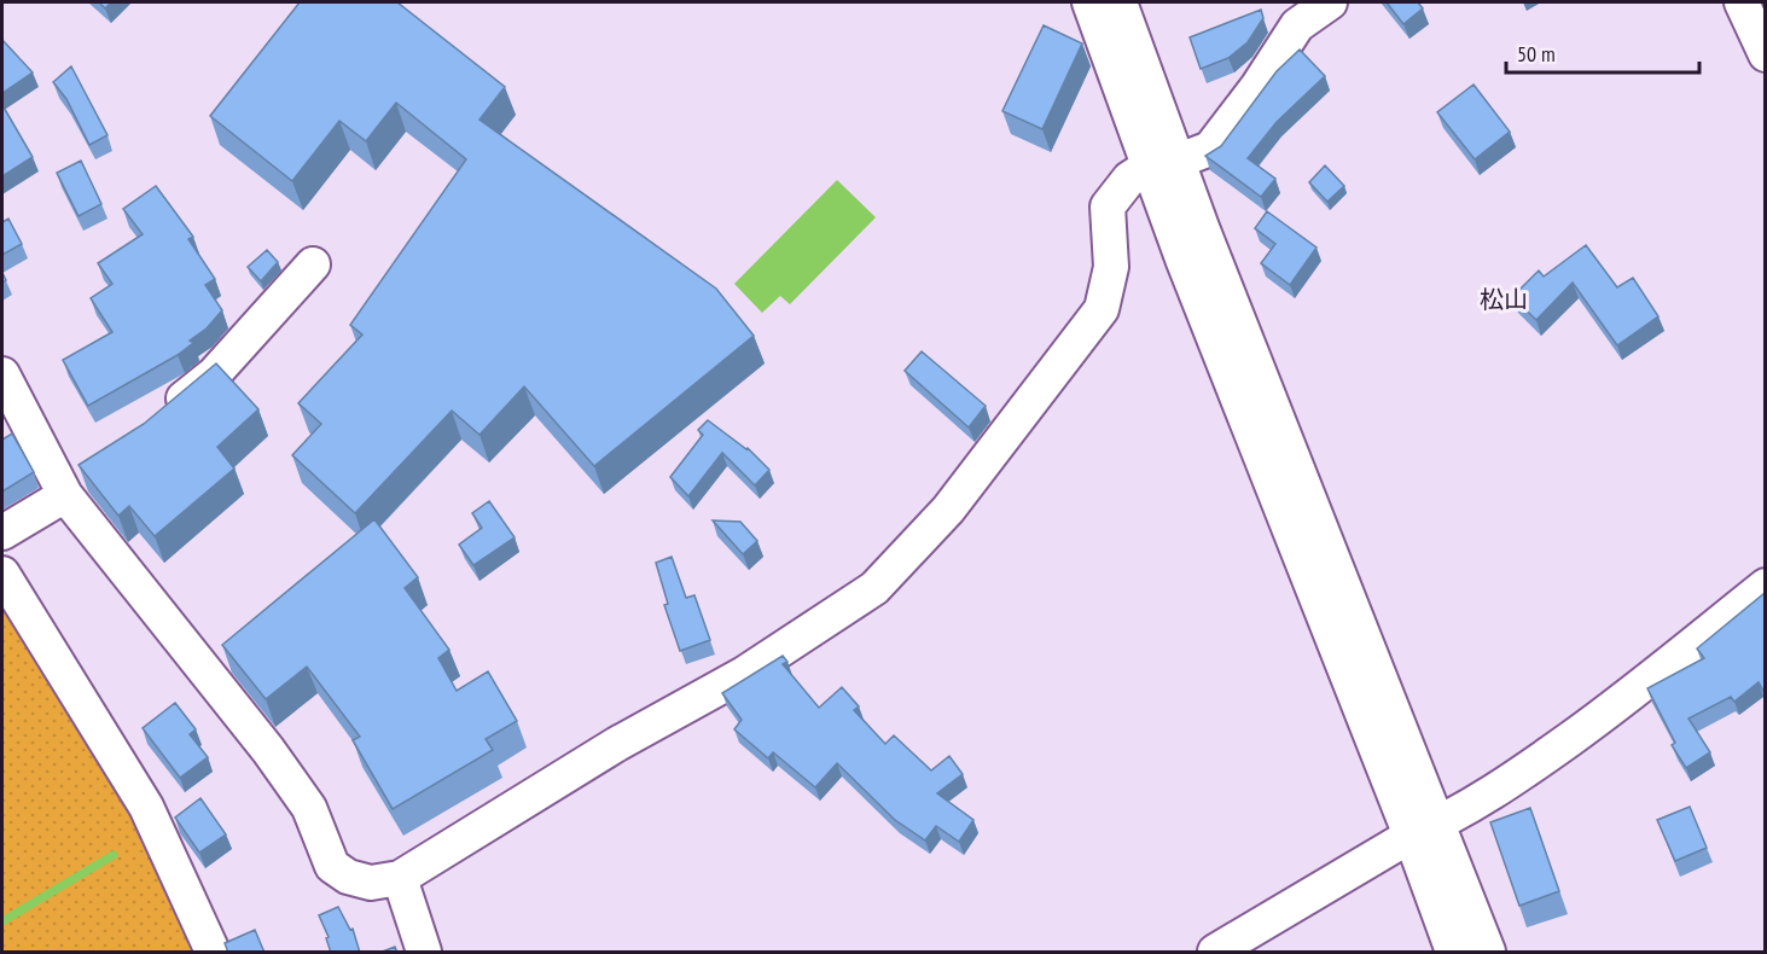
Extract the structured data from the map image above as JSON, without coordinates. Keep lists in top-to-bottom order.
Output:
{
  "districts": ["松山"],
  "scale_bar": "50 m"
}
